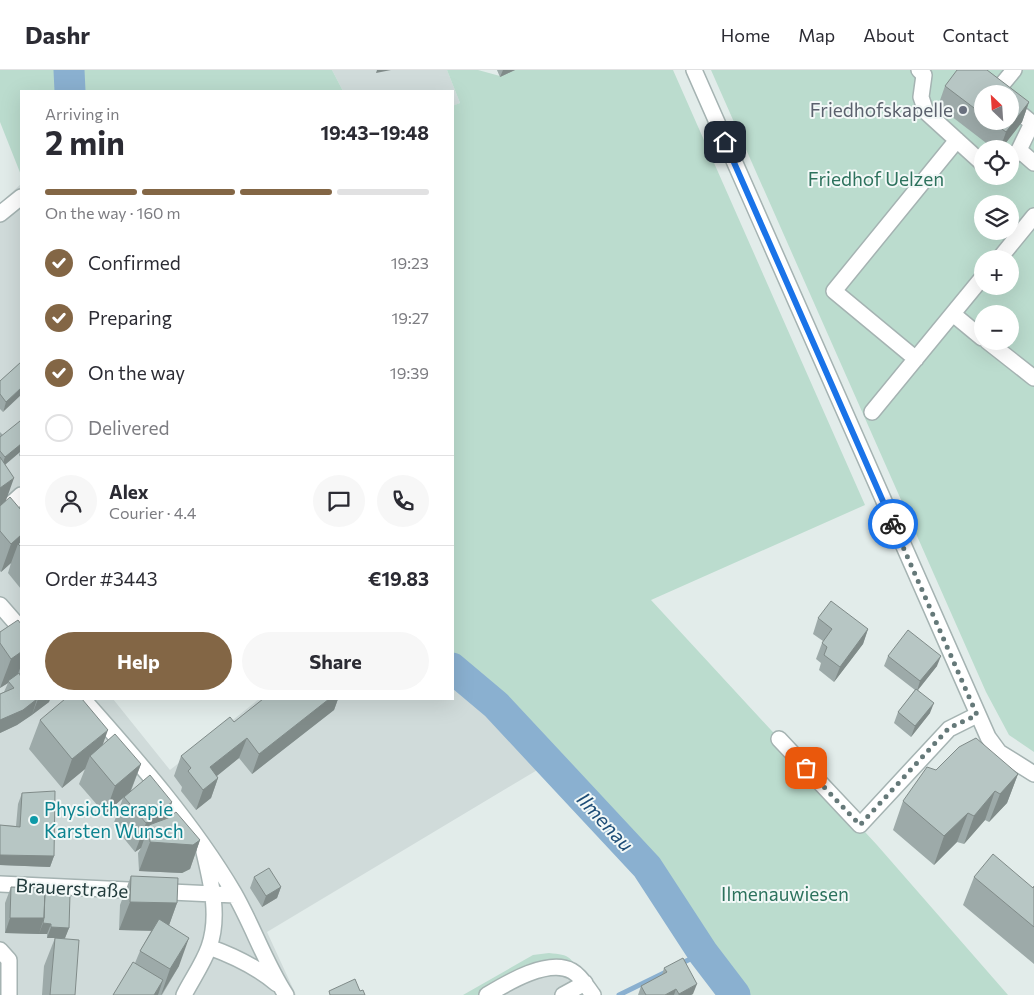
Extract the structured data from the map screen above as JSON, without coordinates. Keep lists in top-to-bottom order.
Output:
{
  "streets": {
    "street": ["Brauerstraße"]
  },
  "water": ["Ilmenau"],
  "parks": ["Friedhof Uelzen", "Ilmenauwiesen"],
  "places": ["Friedhofskapelle", "Physiotherapie Karsten Wunsch"],
  "north": "top left",
  "page": {
    "header": "Dashr",
    "nav": [
      "Home",
      "Map",
      "About",
      "Contact"
    ],
    "map_buttons": ["+", "−"],
    "heading": ["2 min", "Arriving in", "19:43–19:48"],
    "panel": [
      "Alex",
      "Courier · 4.4",
      "Order #3443",
      "€19.83"
    ],
    "bar": "On the way · 160 m",
    "list": [
      ["Confirmed", "19:23"],
      ["Preparing", "19:27"],
      ["On the way", "19:39"],
      "Delivered"
    ],
    "buttons": ["Help", "Share"]
  }
}
